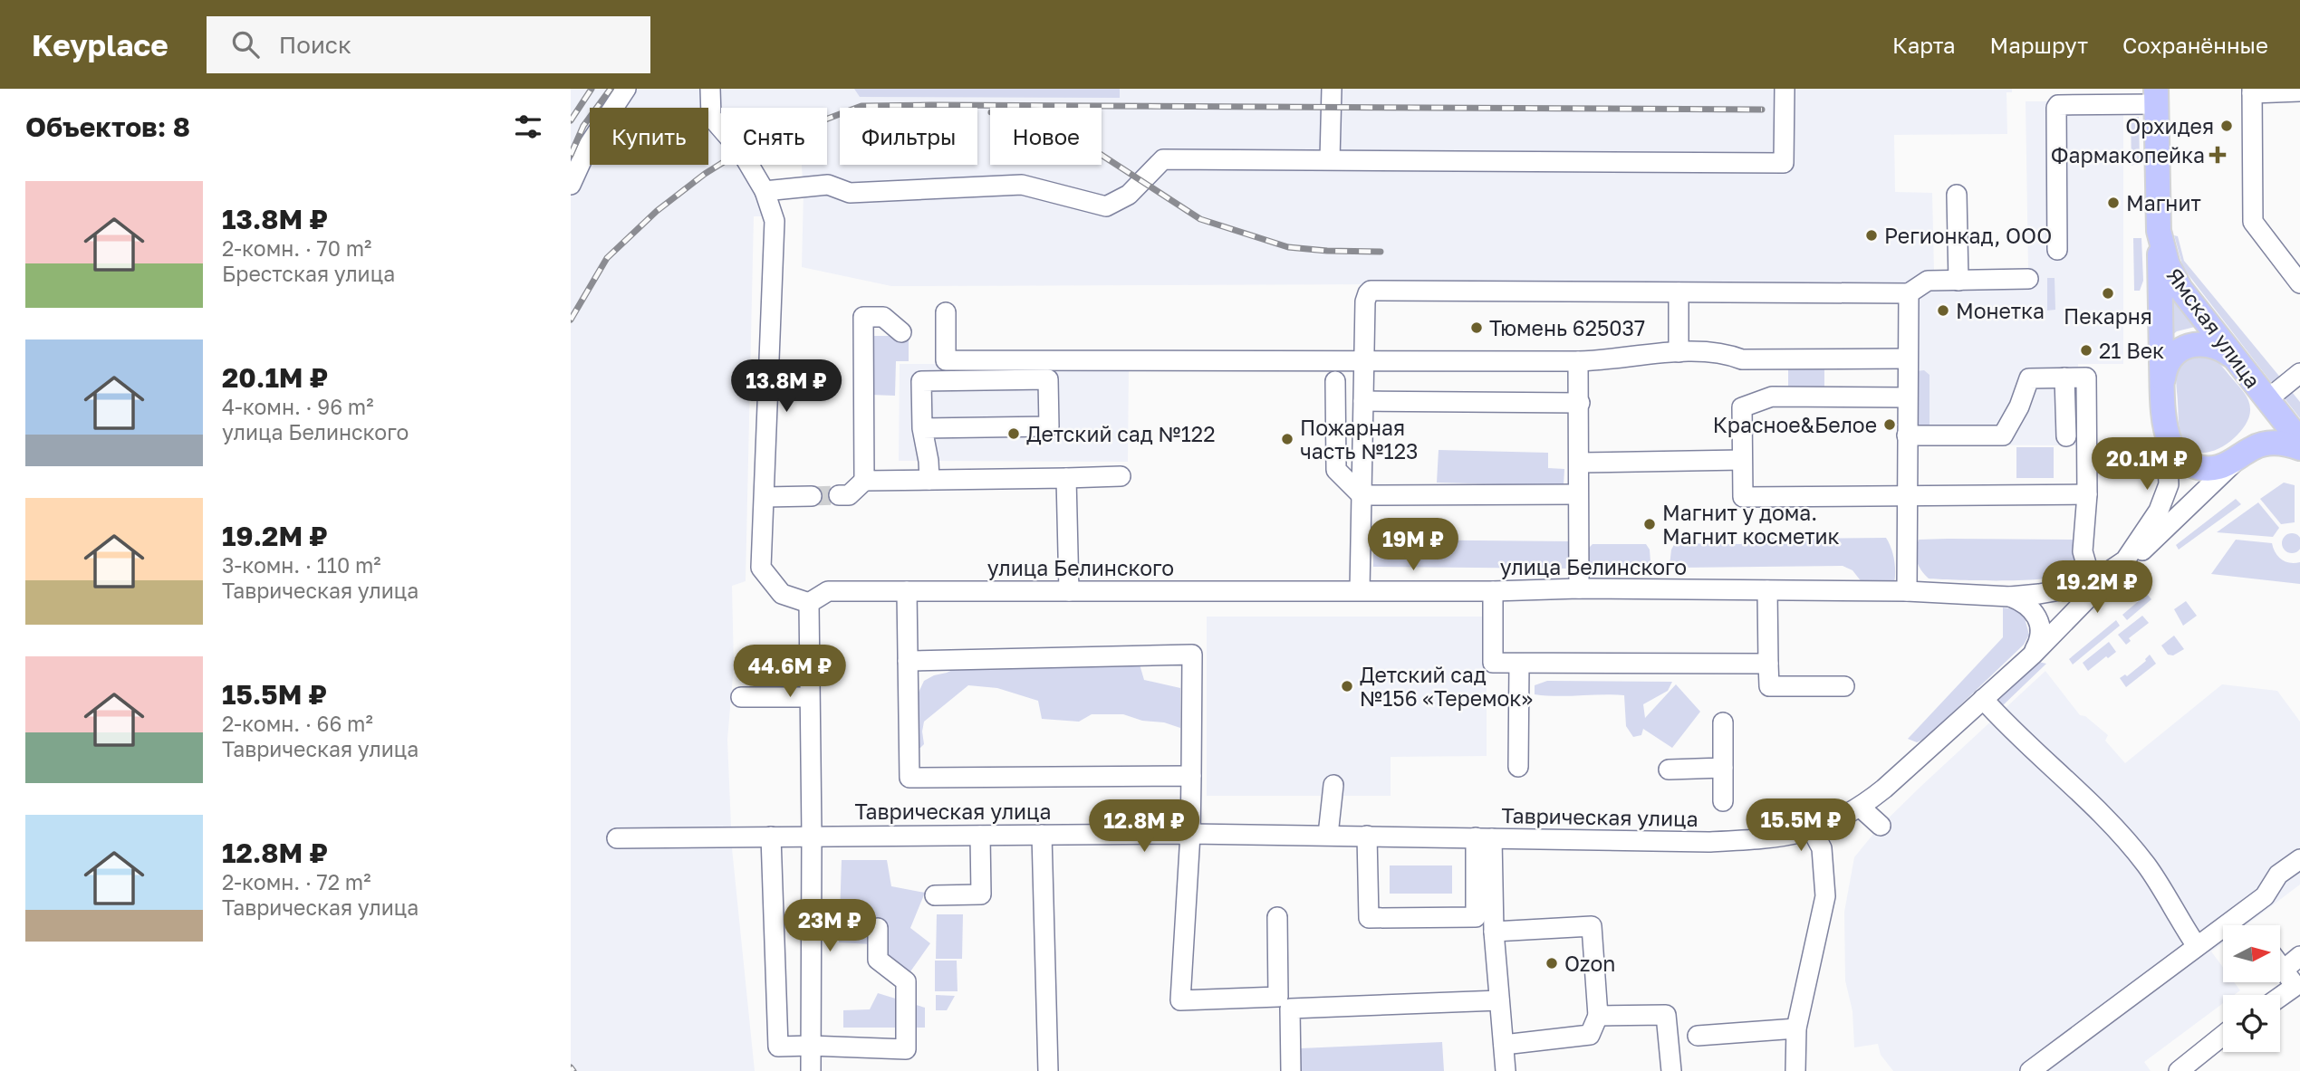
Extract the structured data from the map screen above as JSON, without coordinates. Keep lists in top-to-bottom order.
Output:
{
  "streets": {
    "main road": ["Ямская улица"],
    "street": ["улица Белинского", "Таврическая улица"]
  },
  "crossings": [
    ["Ямская улица", "улица Белинского"],
    ["Ямская улица", "Таврическая улица"],
    ["улица Белинского", "Таврическая улица"]
  ],
  "places": {
    "other": [
      "Орхидея",
      "Магнит",
      "Регионкад, ООО",
      "Пекарня",
      "Монетка",
      "Тюмень 625037",
      "21 Век",
      "Красное&Белое",
      "Детский сад №122",
      "Пожарная часть №123",
      "Магнит у дома. Магнит косметик",
      "Детский сад №156 «Теремок»",
      "Ozon"
    ],
    "health": ["Фармакопейка"]
  },
  "north": "right",
  "page": {
    "header": "Keyplace",
    "search": "Поиск",
    "nav": ["Карта", "Маршрут", "Сохранённые"],
    "heading": "Объектов: 8",
    "chip": [
      "Купить",
      "Снять",
      "Фильтры",
      "Новое"
    ],
    "list": [
      {
        "name": "13.8M ₽",
        "note": "2-комн. · 70 m² · Брестская улица"
      },
      {
        "name": "20.1M ₽",
        "note": "4-комн. · 96 m² · улица Белинского"
      },
      {
        "name": "19.2M ₽",
        "note": "3-комн. · 110 m² · Таврическая улица"
      },
      {
        "name": "15.5M ₽",
        "note": "2-комн. · 66 m² · Таврическая улица"
      },
      {
        "name": "12.8M ₽",
        "note": "2-комн. · 72 m² · Таврическая улица"
      }
    ],
    "price": [
      "13.8M ₽",
      "20.1M ₽",
      "19M ₽",
      "19.2M ₽",
      "44.6M ₽",
      "15.5M ₽",
      "12.8M ₽",
      "23M ₽"
    ]
  }
}
